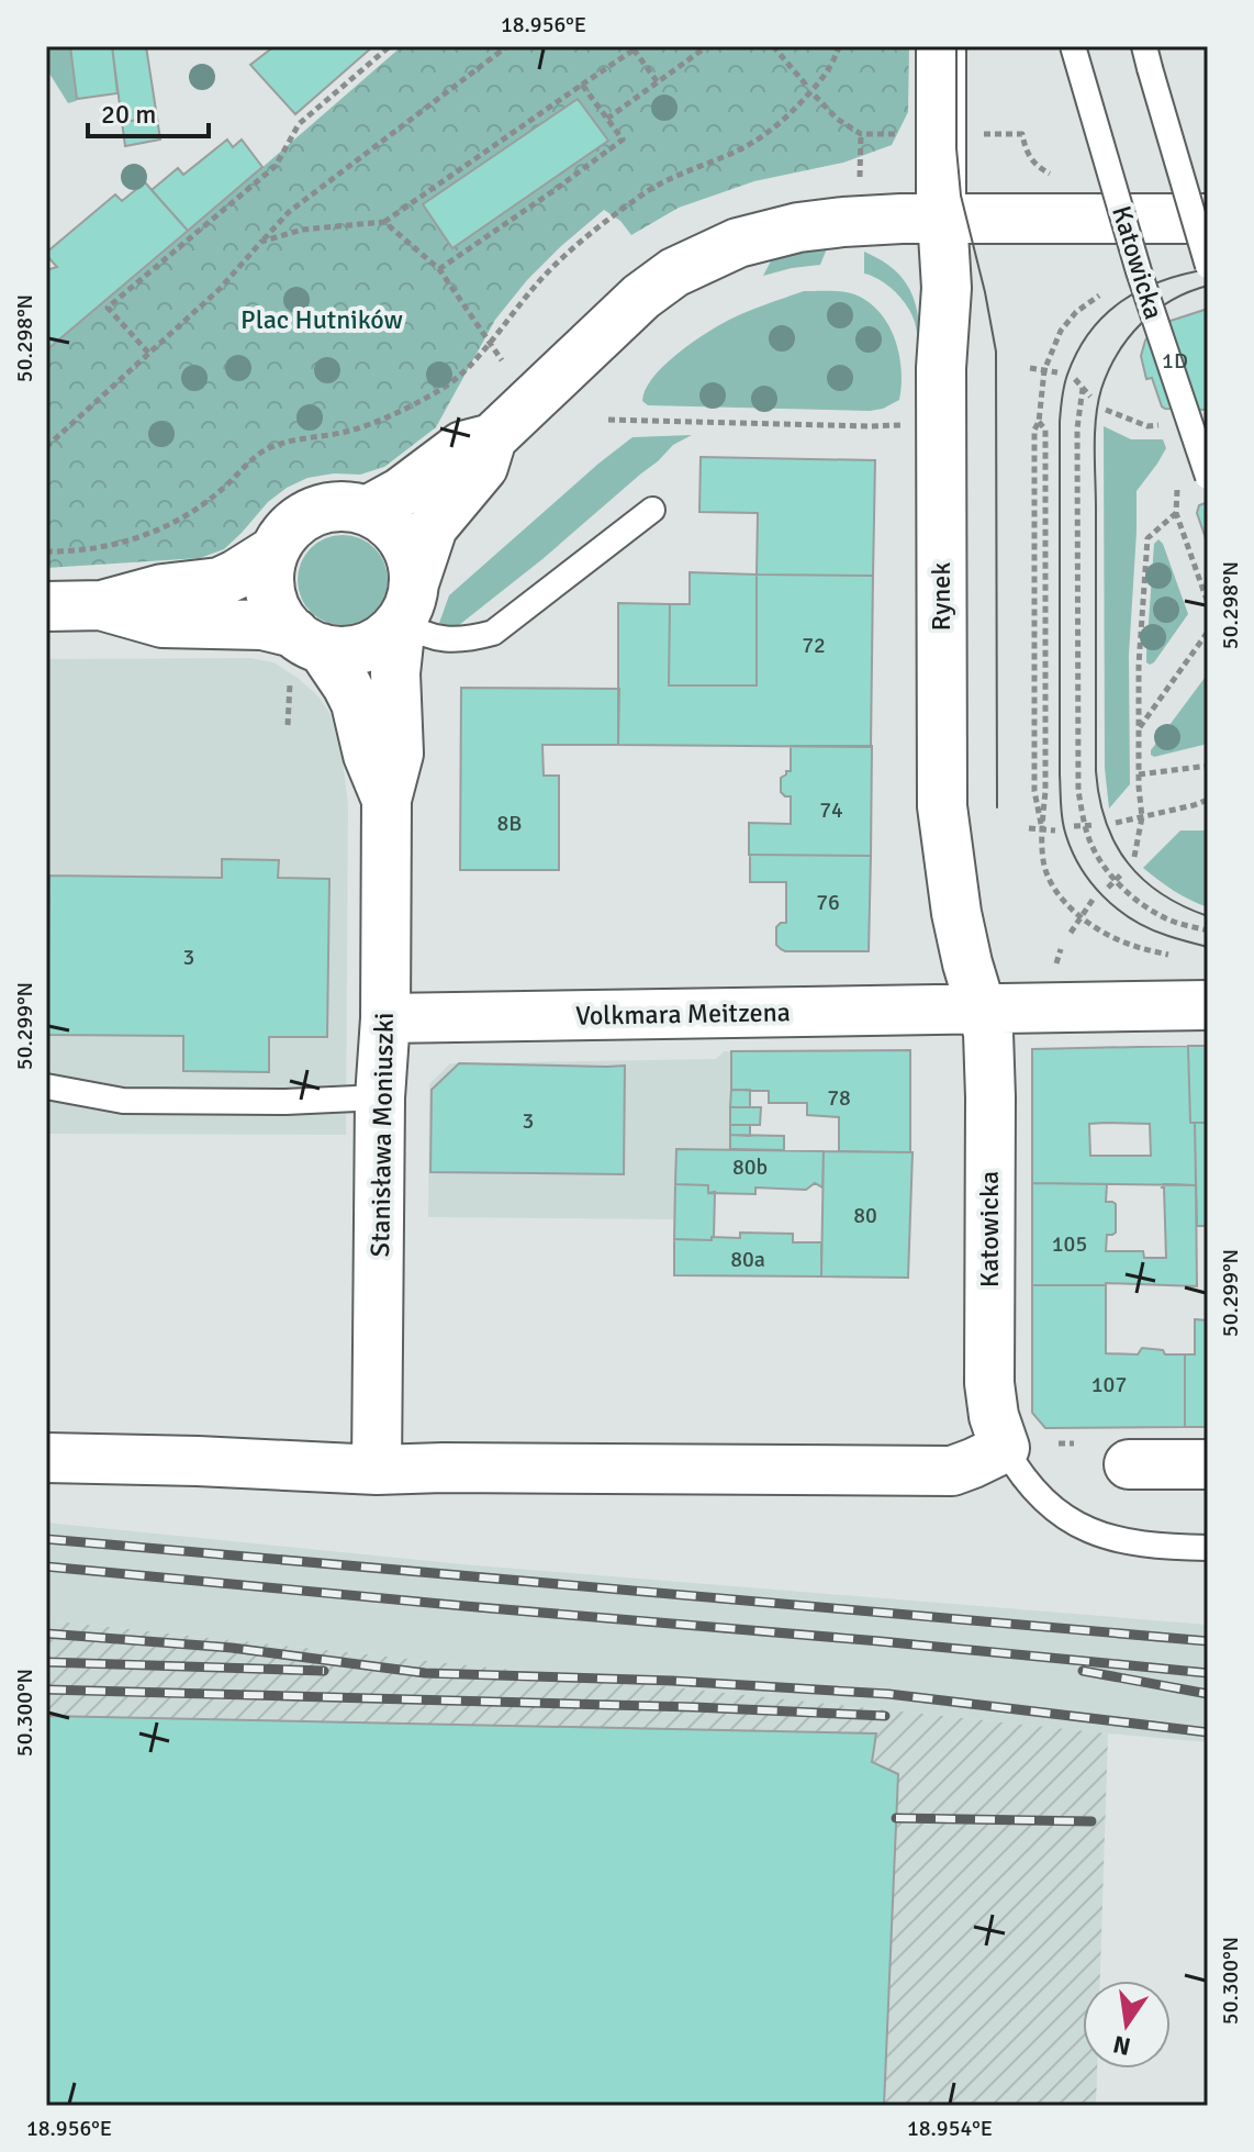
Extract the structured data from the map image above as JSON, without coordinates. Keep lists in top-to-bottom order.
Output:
{
  "streets": {
    "street": [
      "Katowicka",
      "Rynek",
      "Volkmara Meitzena",
      "Stanisława Moniuszki"
    ]
  },
  "crossings": [
    ["Katowicka", "Rynek"],
    ["Katowicka", "Volkmara Meitzena"],
    ["Rynek", "Volkmara Meitzena"],
    ["Volkmara Meitzena", "Stanisława Moniuszki"]
  ],
  "parks": ["Plac Hutników"],
  "house_numbers": [
    "1D",
    "72",
    "74",
    "8B",
    "76",
    "3",
    "78",
    "3",
    "80b",
    "80",
    "105",
    "80a",
    "107"
  ],
  "scale_bar": "20 m",
  "north": "bottom",
  "coordinates": [
    "18.956°E",
    "50.298°N",
    "50.299°N",
    "50.300°N",
    "18.954°E"
  ]
}
